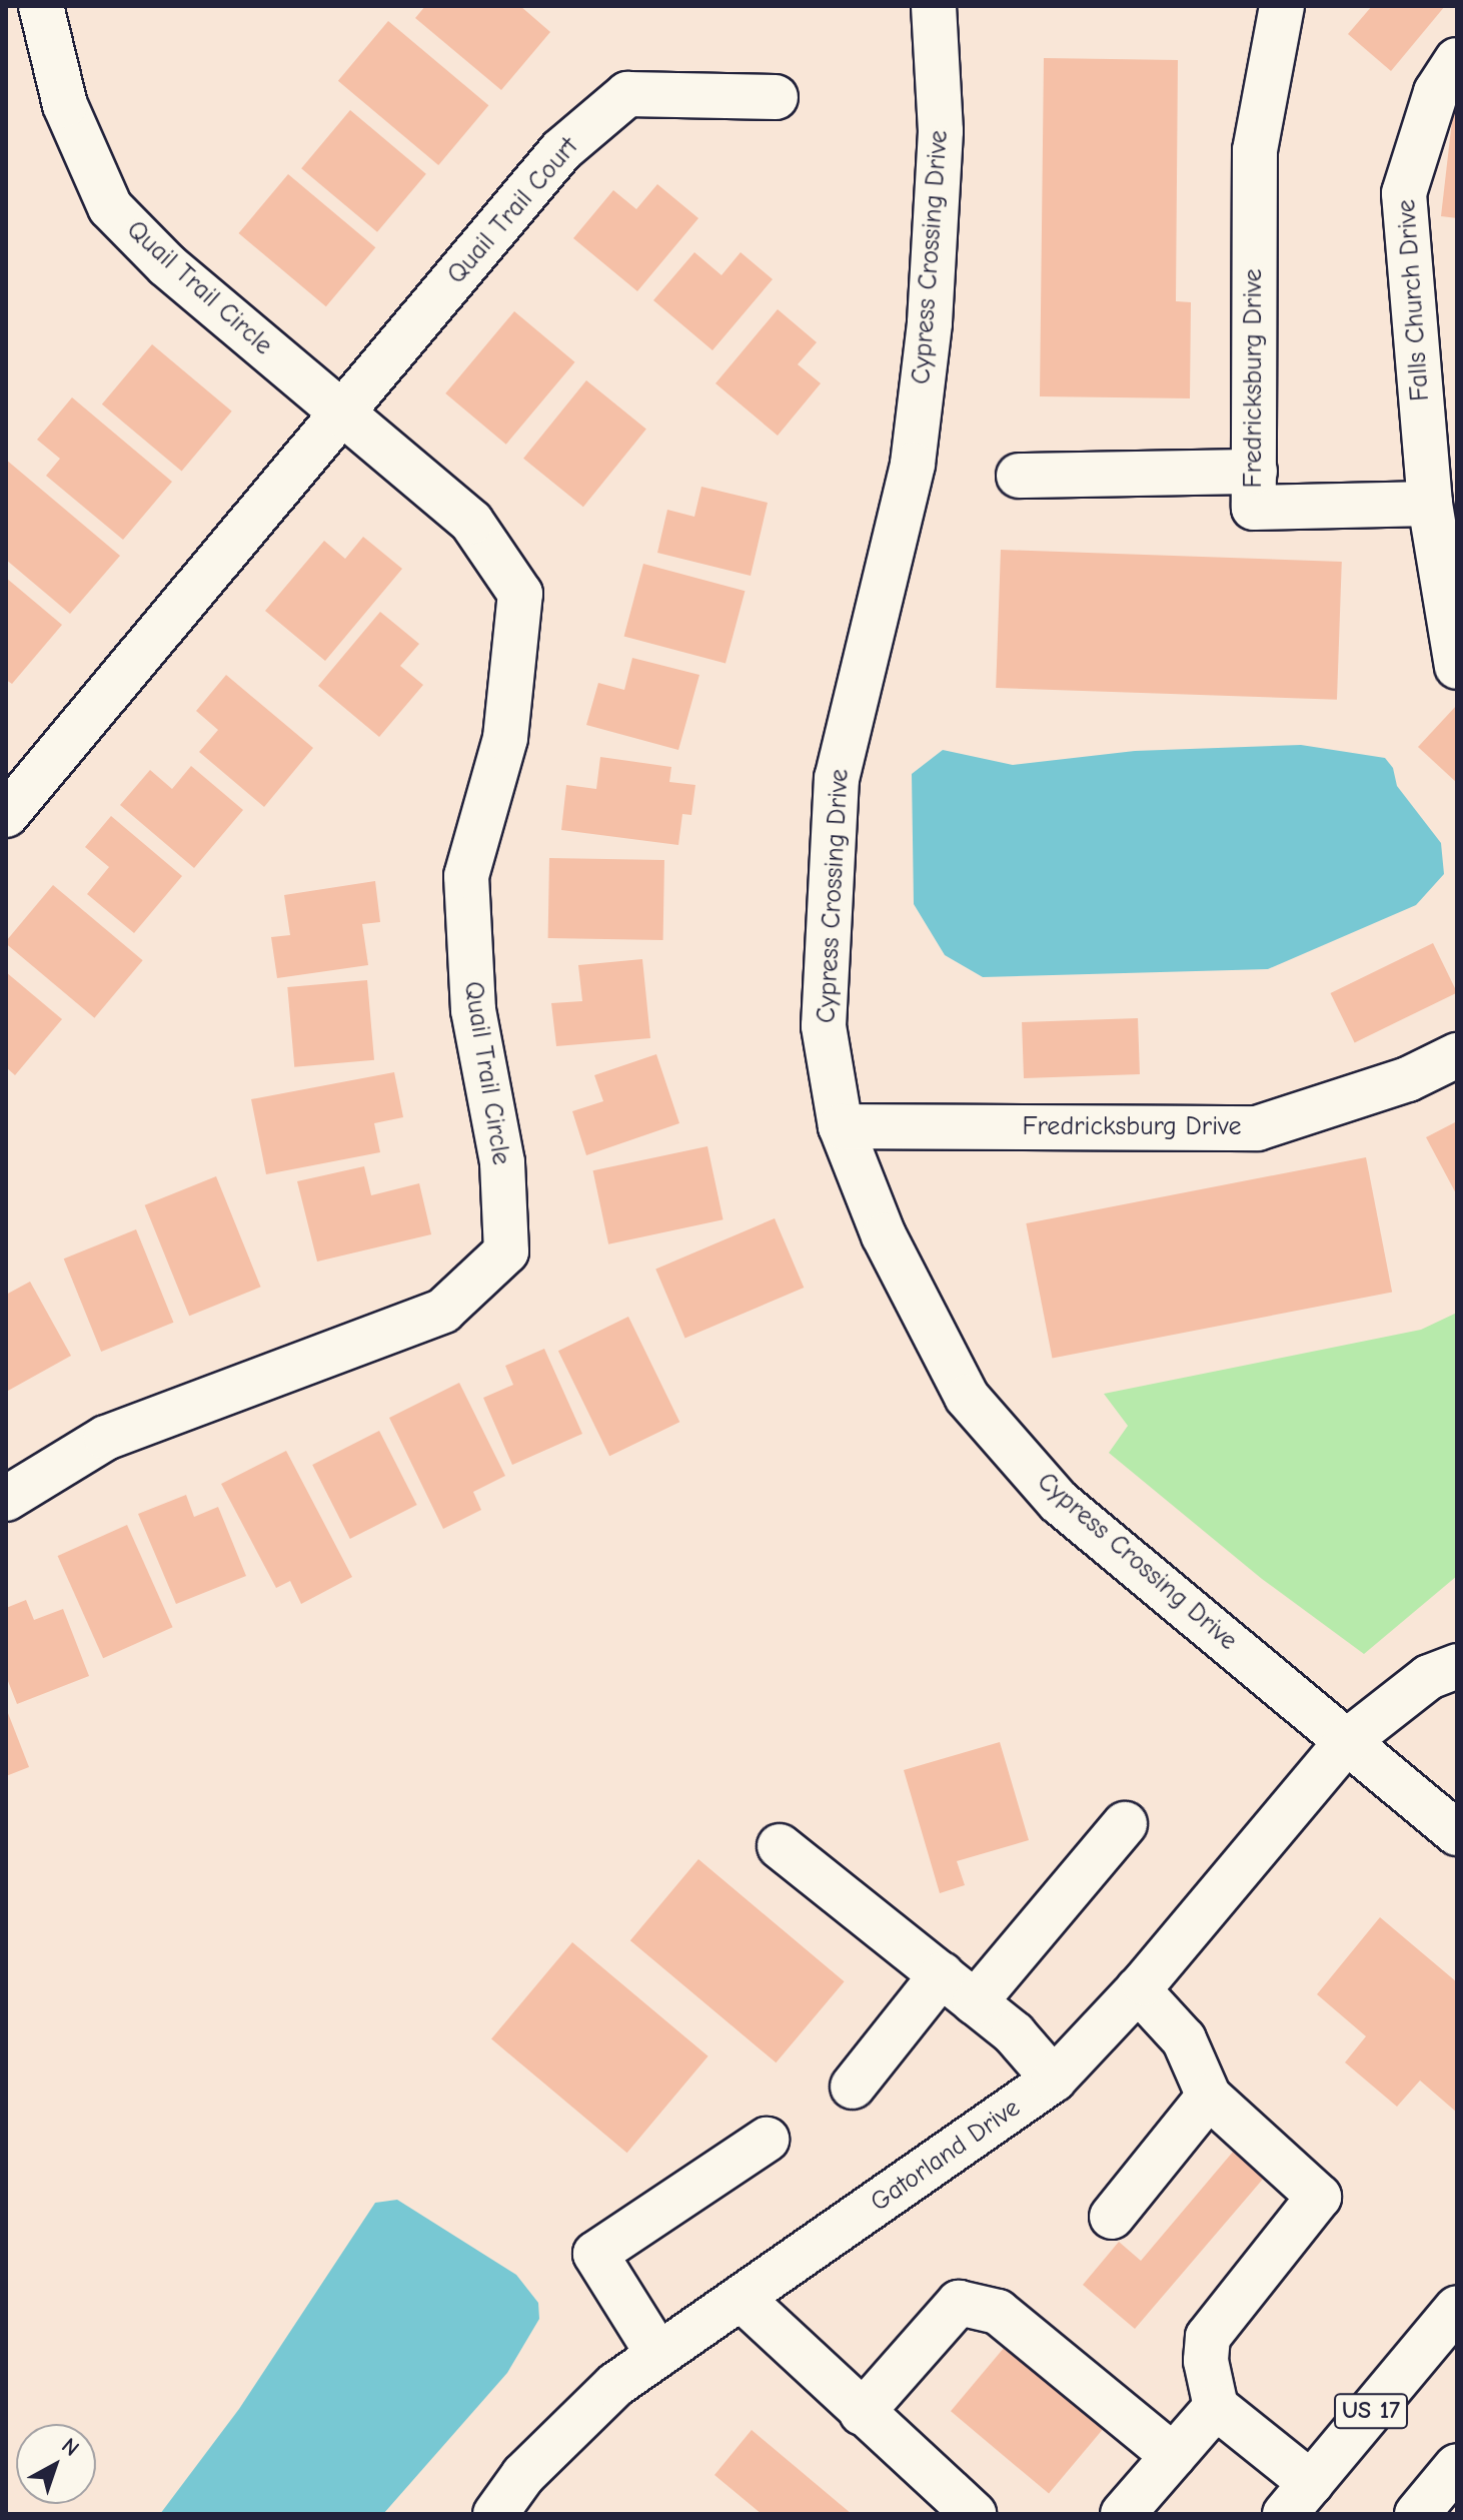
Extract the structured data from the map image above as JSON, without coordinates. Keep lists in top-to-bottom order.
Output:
{
  "streets": {
    "street": [
      "Quail Trail Court",
      "Cypress Crossing Drive",
      "Quail Trail Circle",
      "Falls Church Drive",
      "Fredricksburg Drive",
      "Gatorland Drive",
      "US 17"
    ]
  },
  "crossings": [
    ["Quail Trail Court", "Quail Trail Circle"],
    ["Cypress Crossing Drive", "Fredricksburg Drive"],
    ["Cypress Crossing Drive", "Gatorland Drive"],
    ["Falls Church Drive", "Fredricksburg Drive"]
  ],
  "north": "top right"
}
